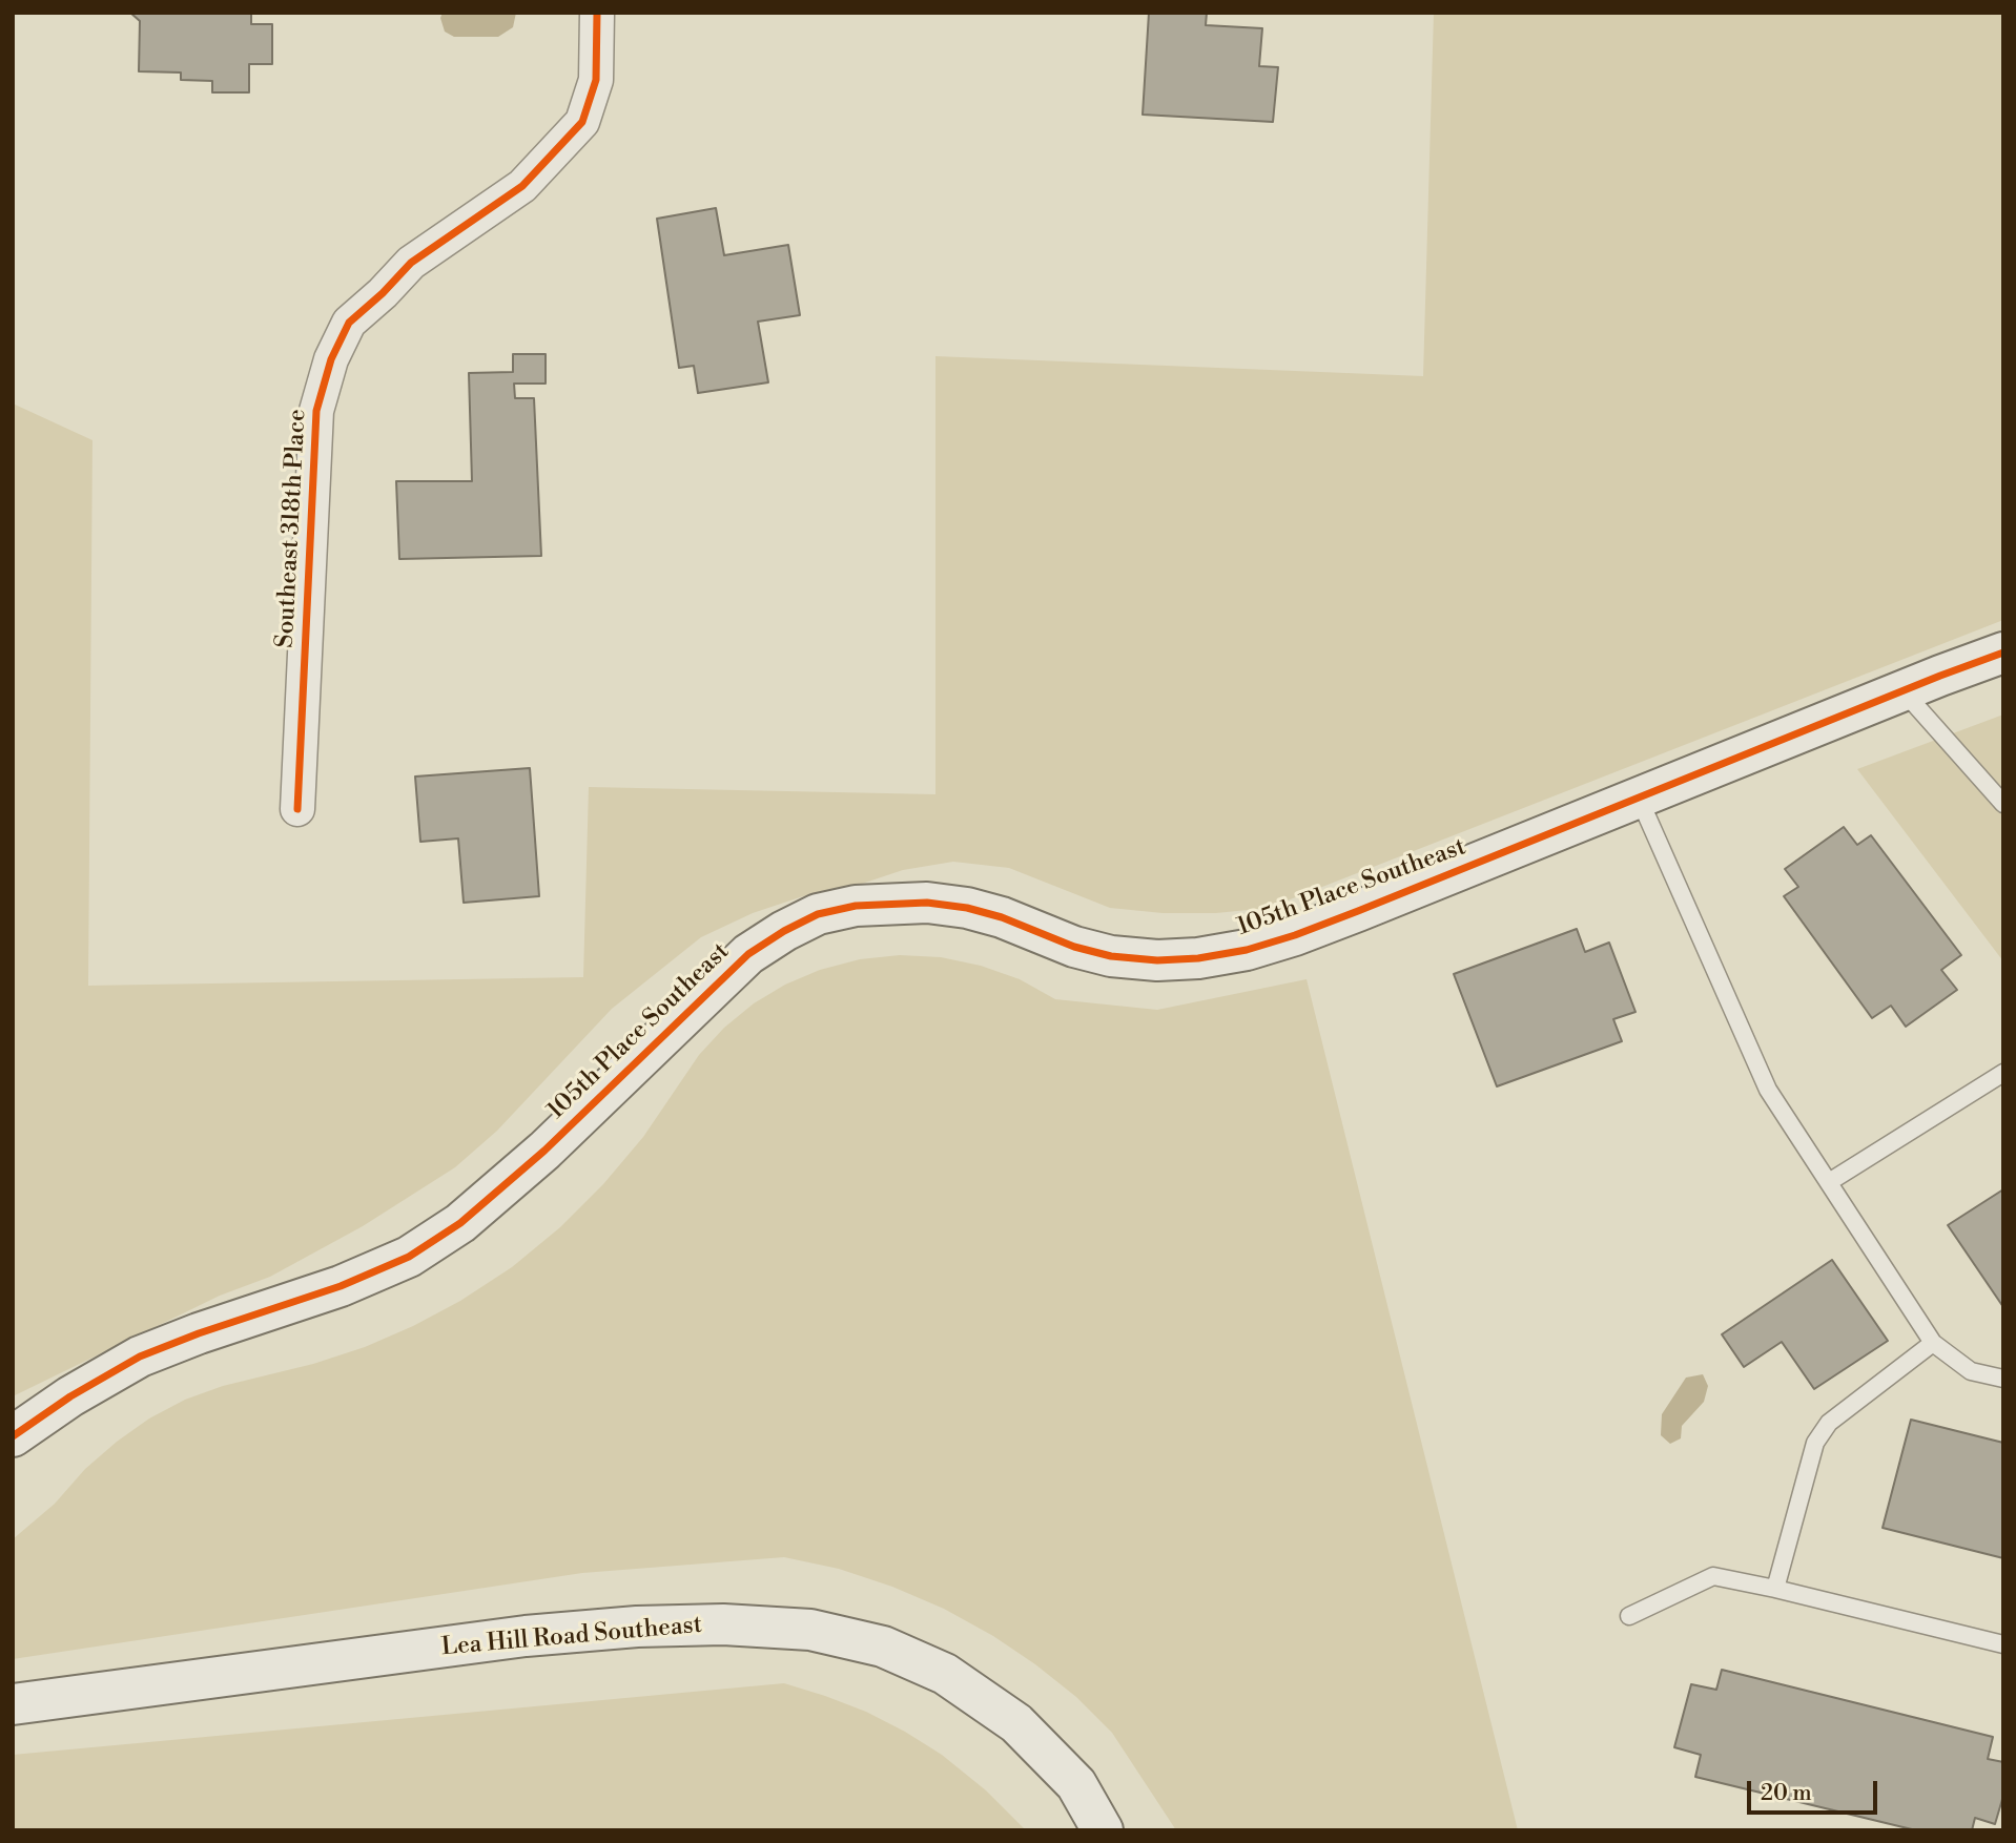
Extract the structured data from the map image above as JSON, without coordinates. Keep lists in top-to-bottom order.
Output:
{
  "streets": {
    "street": ["Southeast 318th Place", "105th Place Southeast", "Lea Hill Road Southeast"]
  },
  "scale_bar": "20 m"
}
